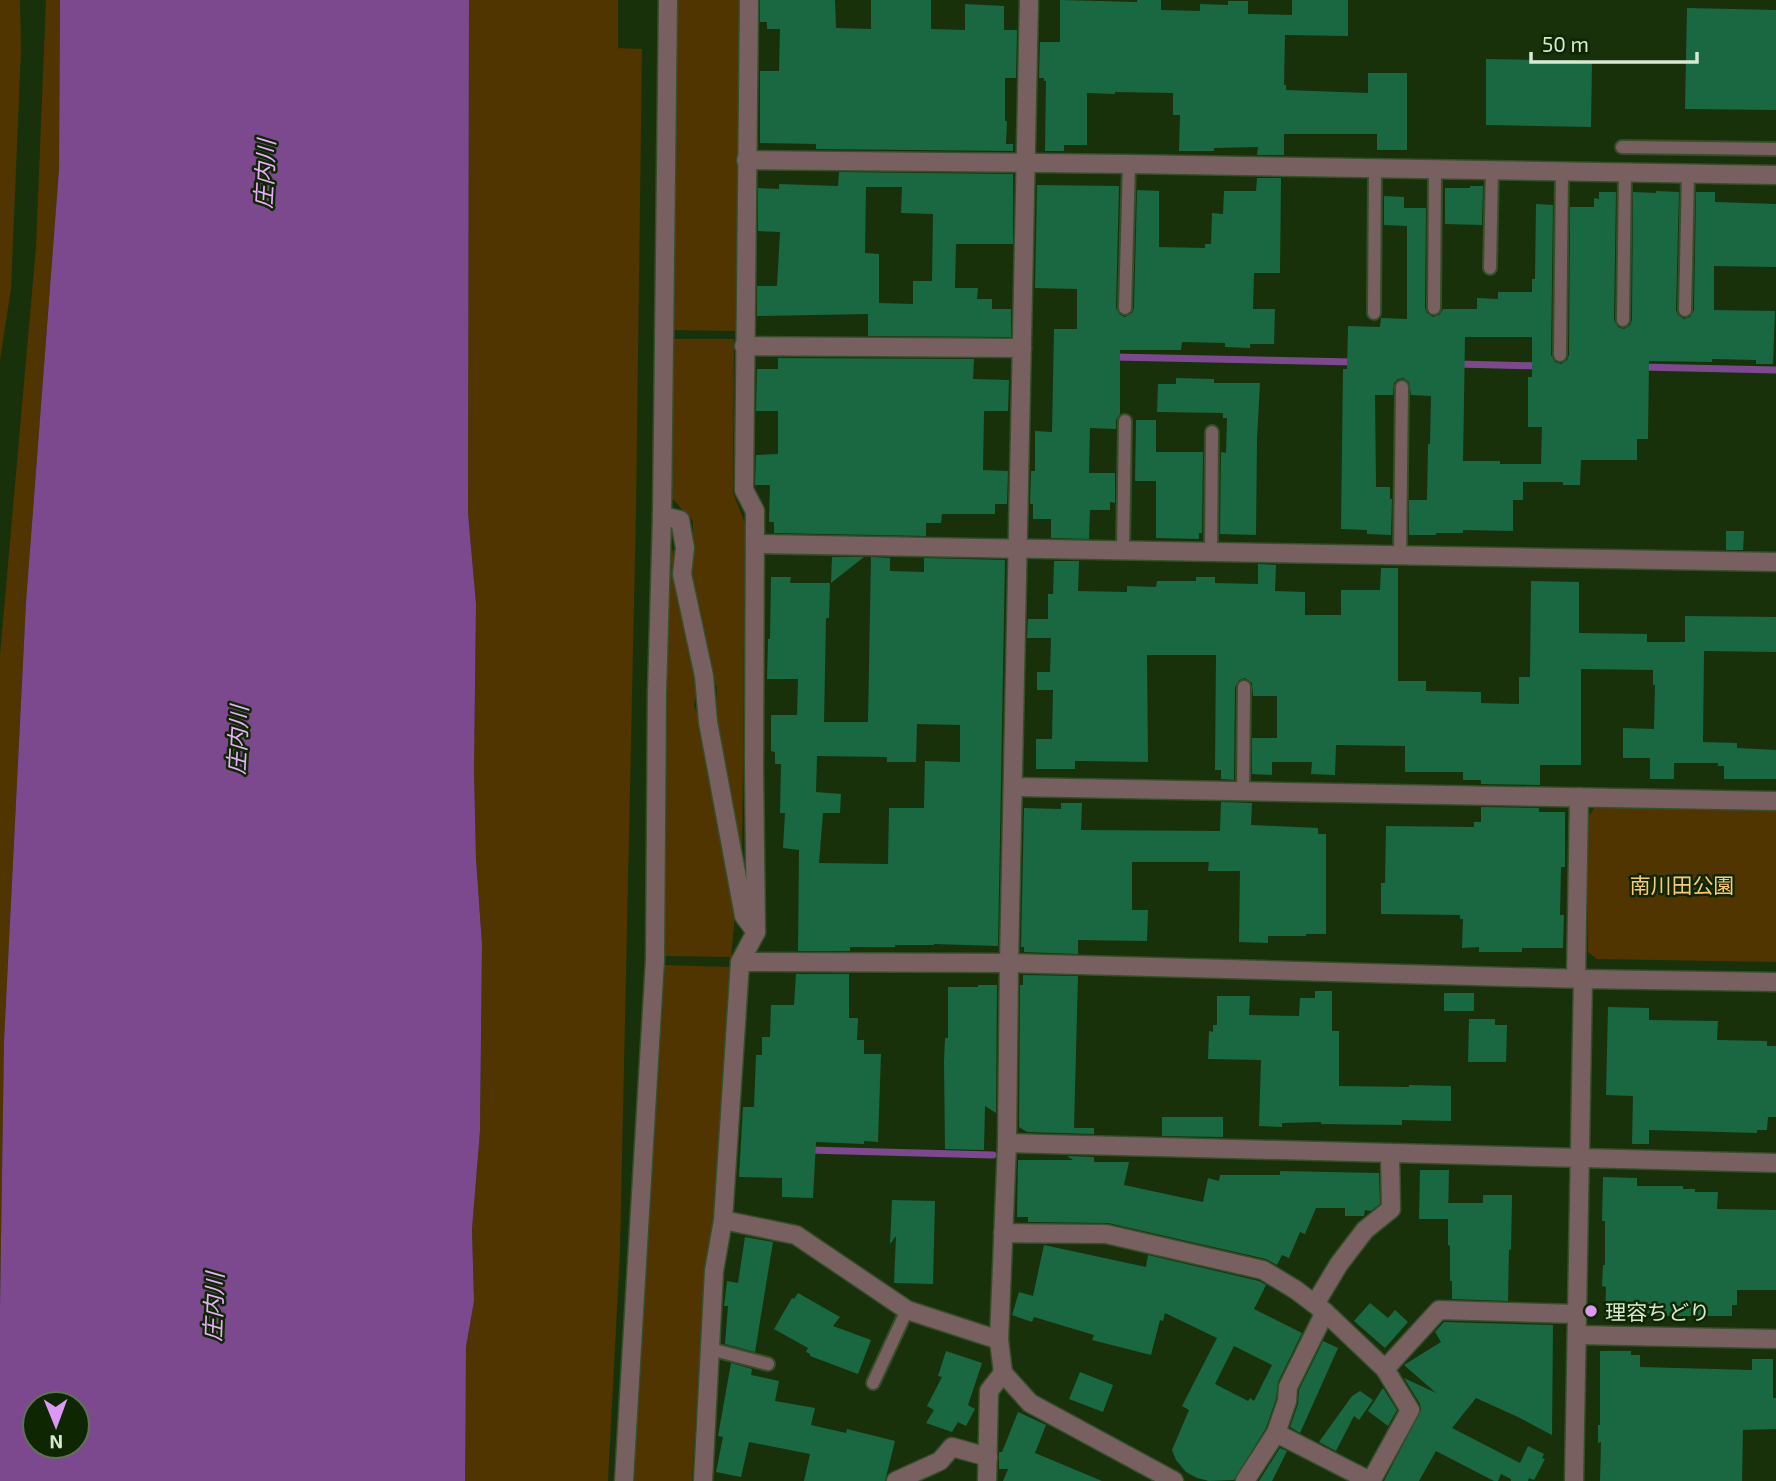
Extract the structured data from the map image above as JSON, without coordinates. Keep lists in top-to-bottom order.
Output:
{
  "water": ["庄内川"],
  "parks": ["南川田公園"],
  "places": ["理容ちどり"],
  "scale_bar": "50 m",
  "north": "bottom"
}
